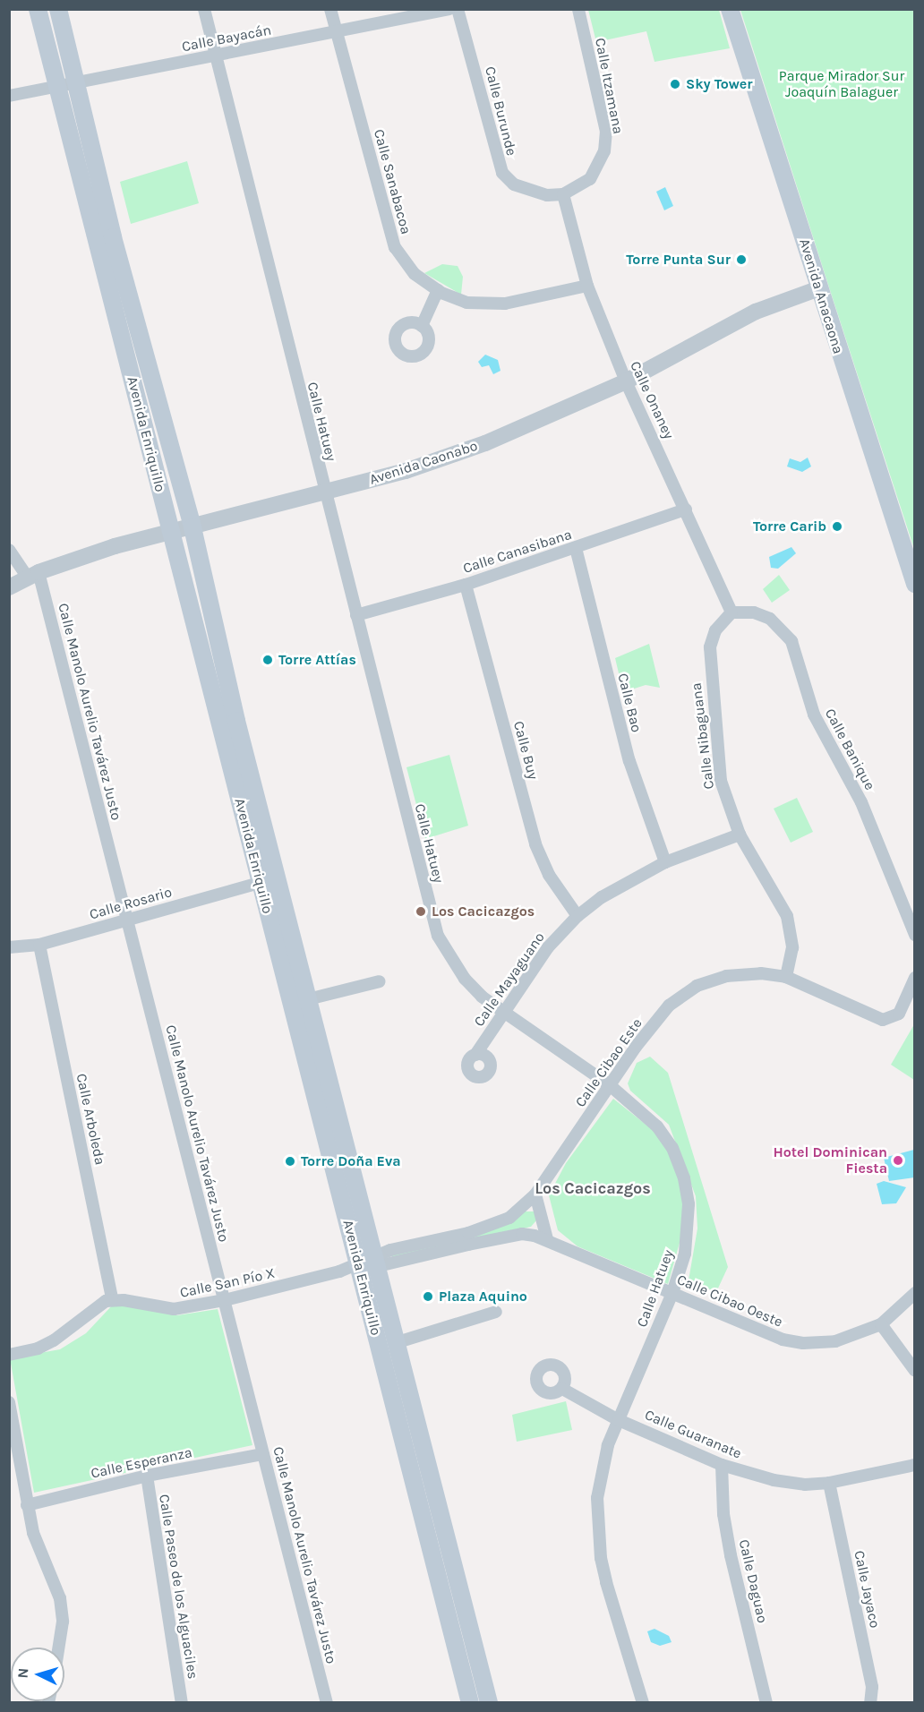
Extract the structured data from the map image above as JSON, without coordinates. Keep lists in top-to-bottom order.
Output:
{
  "streets": {
    "main road": ["Avenida Anacaona", "Avenida Enriquillo"],
    "street": [
      "Calle Bayacán",
      "Calle Itzamana",
      "Calle Burunde",
      "Calle Sanabacoa",
      "Calle Onaney",
      "Calle Hatuey",
      "Avenida Caonabo",
      "Calle Canasibana",
      "Calle Bao",
      "Calle Manolo Aurelio Tavárez Justo",
      "Calle Nibaguana",
      "Calle Banique",
      "Calle Buy",
      "Calle Rosario",
      "Calle Mayaguano",
      "Calle Cibao Este",
      "Calle Arboleda",
      "Calle San Pío X",
      "Calle Cibao Oeste",
      "Calle Guaranate",
      "Calle Esperanza",
      "Calle Daguao",
      "Calle Paseo de los Alguaciles",
      "Calle Jayaco"
    ]
  },
  "crossings": [
    ["Calle Bayacán", "Calle Sanabacoa"],
    ["Calle Bayacán", "Calle Hatuey"],
    ["Calle Bayacán", "Avenida Enriquillo"],
    ["Calle Itzamana", "Calle Burunde"],
    ["Calle Burunde", "Calle Onaney"],
    ["Calle Sanabacoa", "Calle Onaney"],
    ["Avenida Anacaona", "Avenida Caonabo"],
    ["Calle Onaney", "Avenida Caonabo"],
    ["Calle Onaney", "Calle Canasibana"],
    ["Calle Onaney", "Calle Nibaguana"],
    ["Calle Onaney", "Calle Banique"],
    ["Calle Hatuey", "Avenida Caonabo"],
    ["Calle Hatuey", "Calle Canasibana"],
    ["Calle Hatuey", "Calle Mayaguano"],
    ["Calle Hatuey", "Calle Cibao Este"],
    ["Calle Hatuey", "Calle Cibao Oeste"],
    ["Calle Hatuey", "Calle Guaranate"],
    ["Avenida Enriquillo", "Avenida Caonabo"],
    ["Avenida Enriquillo", "Calle Rosario"],
    ["Avenida Enriquillo", "Calle Cibao Este"],
    ["Avenida Enriquillo", "Calle Cibao Oeste"],
    ["Avenida Caonabo", "Calle Manolo Aurelio Tavárez Justo"],
    ["Calle Canasibana", "Calle Bao"],
    ["Calle Canasibana", "Calle Buy"],
    ["Calle Bao", "Calle Mayaguano"],
    ["Calle Manolo Aurelio Tavárez Justo", "Calle Rosario"],
    ["Calle Manolo Aurelio Tavárez Justo", "Calle San Pío X"],
    ["Calle Manolo Aurelio Tavárez Justo", "Calle Esperanza"],
    ["Calle Nibaguana", "Calle Banique"],
    ["Calle Nibaguana", "Calle Mayaguano"],
    ["Calle Nibaguana", "Calle Cibao Este"],
    ["Calle Buy", "Calle Mayaguano"],
    ["Calle Rosario", "Calle Arboleda"],
    ["Calle Cibao Este", "Calle San Pío X"],
    ["Calle Cibao Este", "Calle Cibao Oeste"],
    ["Calle Arboleda", "Calle San Pío X"],
    ["Calle Guaranate", "Calle Daguao"],
    ["Calle Guaranate", "Calle Jayaco"],
    ["Calle Esperanza", "Calle Paseo de los Alguaciles"]
  ],
  "districts": ["Los Cacicazgos"],
  "parks": ["Parque Mirador Sur Joaquín Balaguer"],
  "places": [
    "Sky Tower",
    "Torre Punta Sur",
    "Torre Carib",
    "Torre Attías",
    "Los Cacicazgos",
    "Hotel Dominican Fiesta",
    "Torre Doña Eva",
    "Plaza Aquino"
  ],
  "north": "left"
}
